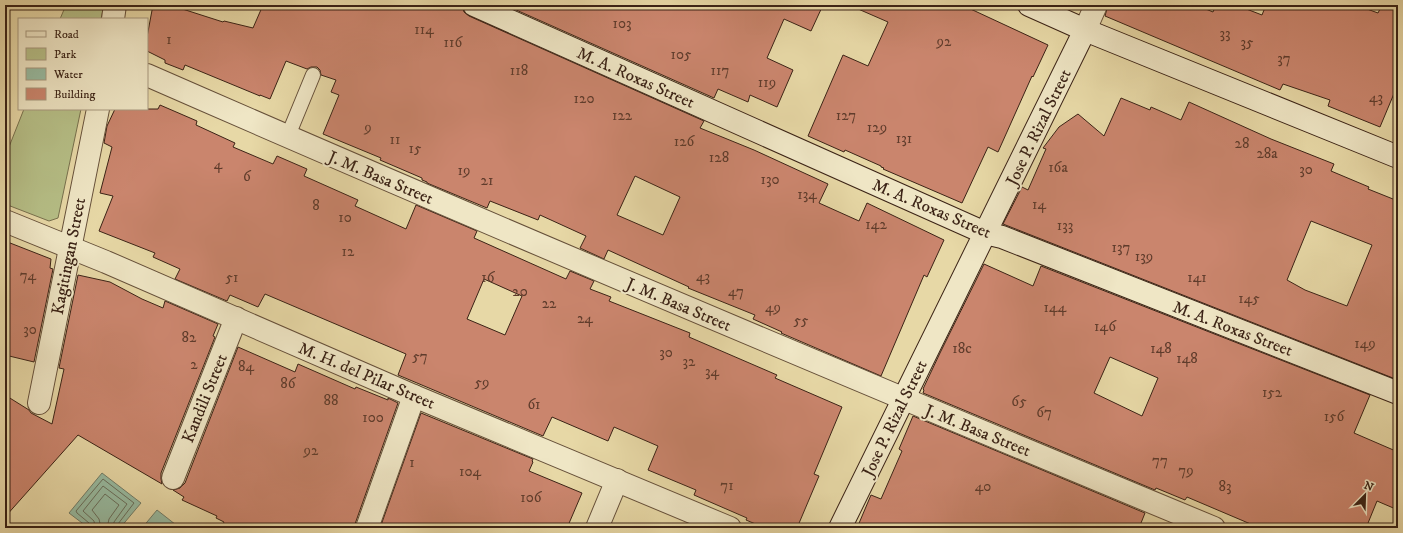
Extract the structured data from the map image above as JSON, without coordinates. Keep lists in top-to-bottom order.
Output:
{
  "streets": {
    "street": [
      "M. A. Roxas Street",
      "Jose P. Rizal Street",
      "J. M. Basa Street",
      "Kagitingan Street",
      "M. H. del Pilar Street",
      "Kandili Street"
    ]
  },
  "crossings": [
    ["M. A. Roxas Street", "Jose P. Rizal Street"],
    ["Jose P. Rizal Street", "J. M. Basa Street"],
    ["Kagitingan Street", "M. H. del Pilar Street"],
    ["M. H. del Pilar Street", "Kandili Street"]
  ],
  "house_numbers": [
    "103",
    "114",
    "33",
    "1",
    "92",
    "116",
    "35",
    "105",
    "37",
    "118",
    "117",
    "119",
    "43",
    "120",
    "122",
    "127",
    "9",
    "129",
    "131",
    "11",
    "126",
    "28",
    "15",
    "28a",
    "128",
    "4",
    "16a",
    "30",
    "19",
    "6",
    "130",
    "21",
    "134",
    "14",
    "8",
    "10",
    "142",
    "133",
    "137",
    "12",
    "139",
    "74",
    "43",
    "51",
    "16",
    "141",
    "20",
    "47",
    "145",
    "22",
    "49",
    "144",
    "24",
    "55",
    "146",
    "30",
    "82",
    "149",
    "18c",
    "148",
    "30",
    "57",
    "148",
    "32",
    "2",
    "84",
    "34",
    "59",
    "86",
    "152",
    "88",
    "65",
    "61",
    "67",
    "156",
    "100",
    "92",
    "77",
    "1",
    "79",
    "104",
    "71",
    "40",
    "83",
    "106"
  ],
  "legend": [
    "Road",
    "Park",
    "Water",
    "Building"
  ],
  "north": "top right"
}
